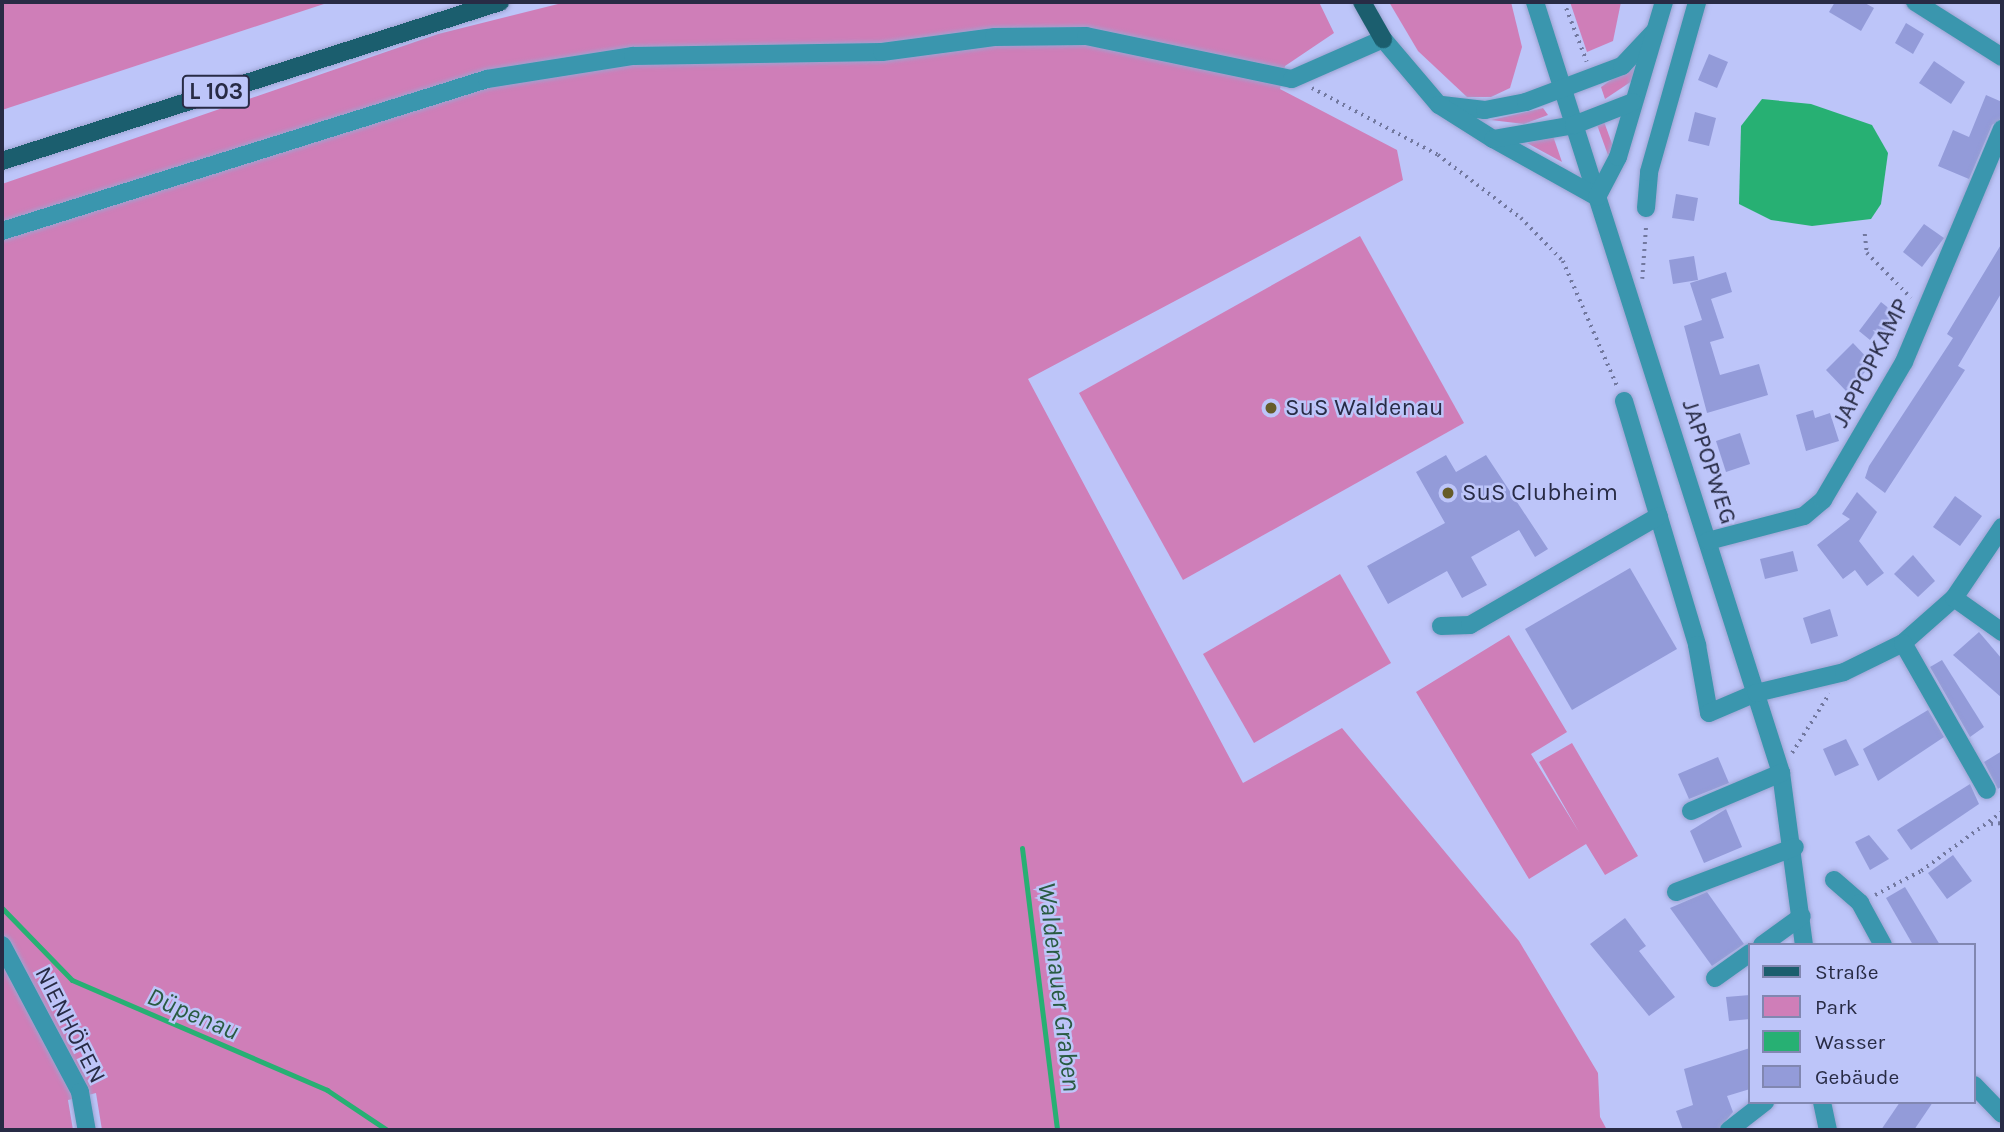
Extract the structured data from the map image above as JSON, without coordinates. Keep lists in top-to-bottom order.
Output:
{
  "streets": {
    "main road": ["L 103"],
    "street": ["JAPPOPKAMP", "JAPPOPWEG", "NIENHÖFEN"]
  },
  "crossings": [
    ["JAPPOPKAMP", "JAPPOPWEG"]
  ],
  "water": ["Waldenauer Graben", "Düpenau"],
  "places": ["SuS Waldenau", "SuS Clubheim"],
  "legend": [
    "Straße",
    "Park",
    "Wasser",
    "Gebäude"
  ]
}
